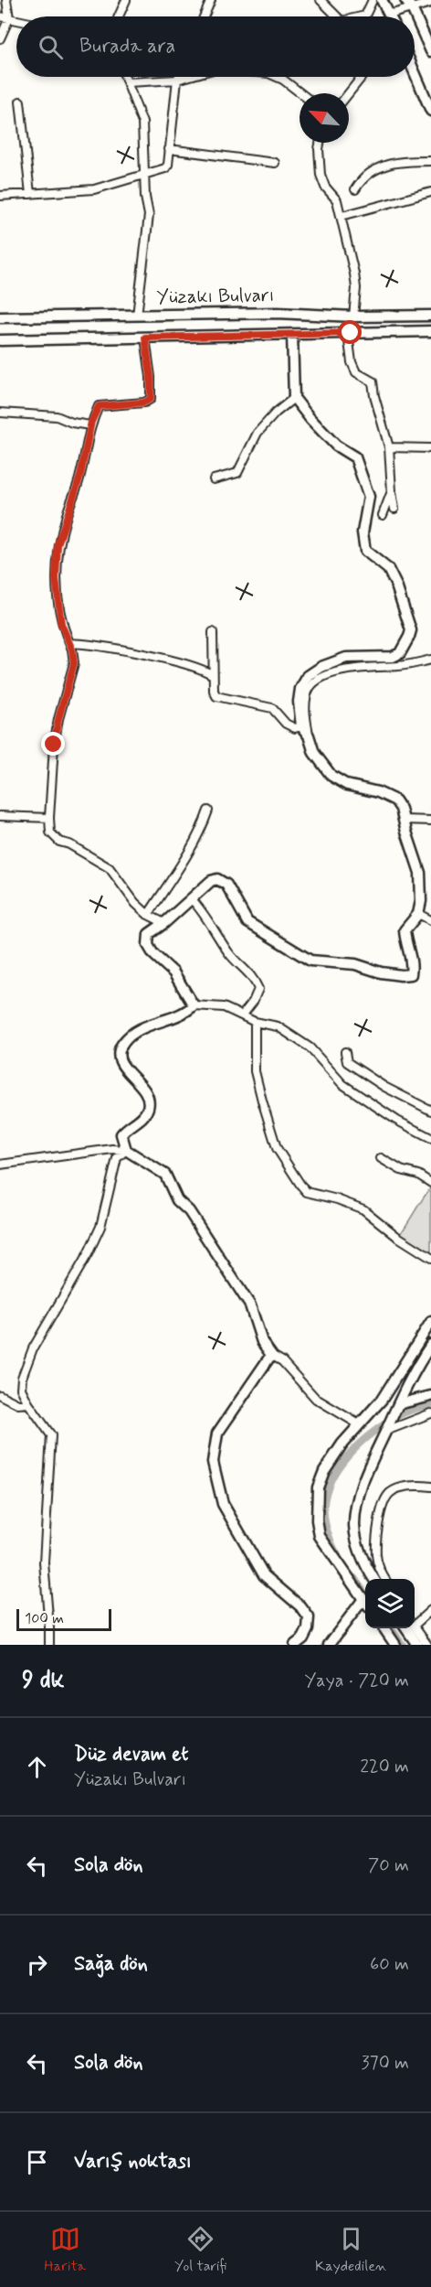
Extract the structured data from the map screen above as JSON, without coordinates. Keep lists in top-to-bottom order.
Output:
{
  "streets": {
    "street": ["Yüzakı Bulvarı"]
  },
  "scale_bar": "100 m",
  "north": "top left",
  "page": {
    "search": "Burada ara",
    "scale": "100 m",
    "heading": ["9 dk", "Yaya · 720 m"],
    "list": [
      ["Düz devam et", "Yüzakı Bulvarı", "220 m"],
      ["Sola dön", "70 m"],
      ["Sağa dön", "60 m"],
      ["Sola dön", "370 m"],
      "Varış noktası"
    ],
    "nav": ["Harita", "Yol tarifi", "Kaydedilen"]
  }
}
